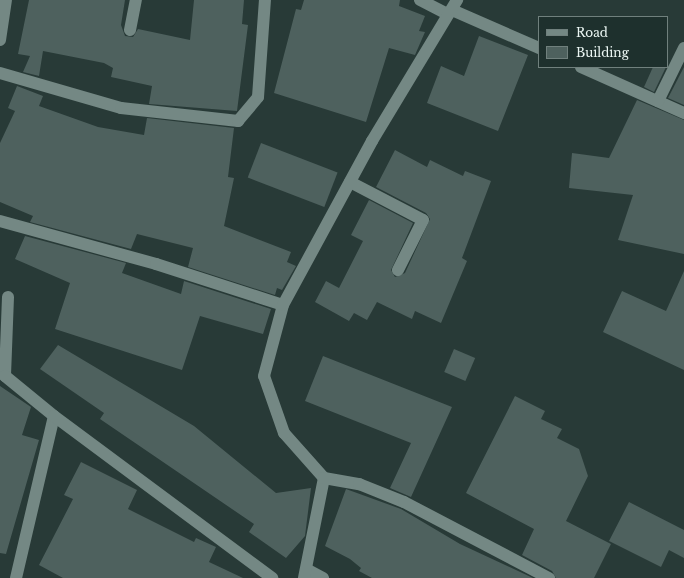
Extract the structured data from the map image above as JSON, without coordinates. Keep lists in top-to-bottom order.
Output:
{
  "legend": ["Road", "Building"]
}
